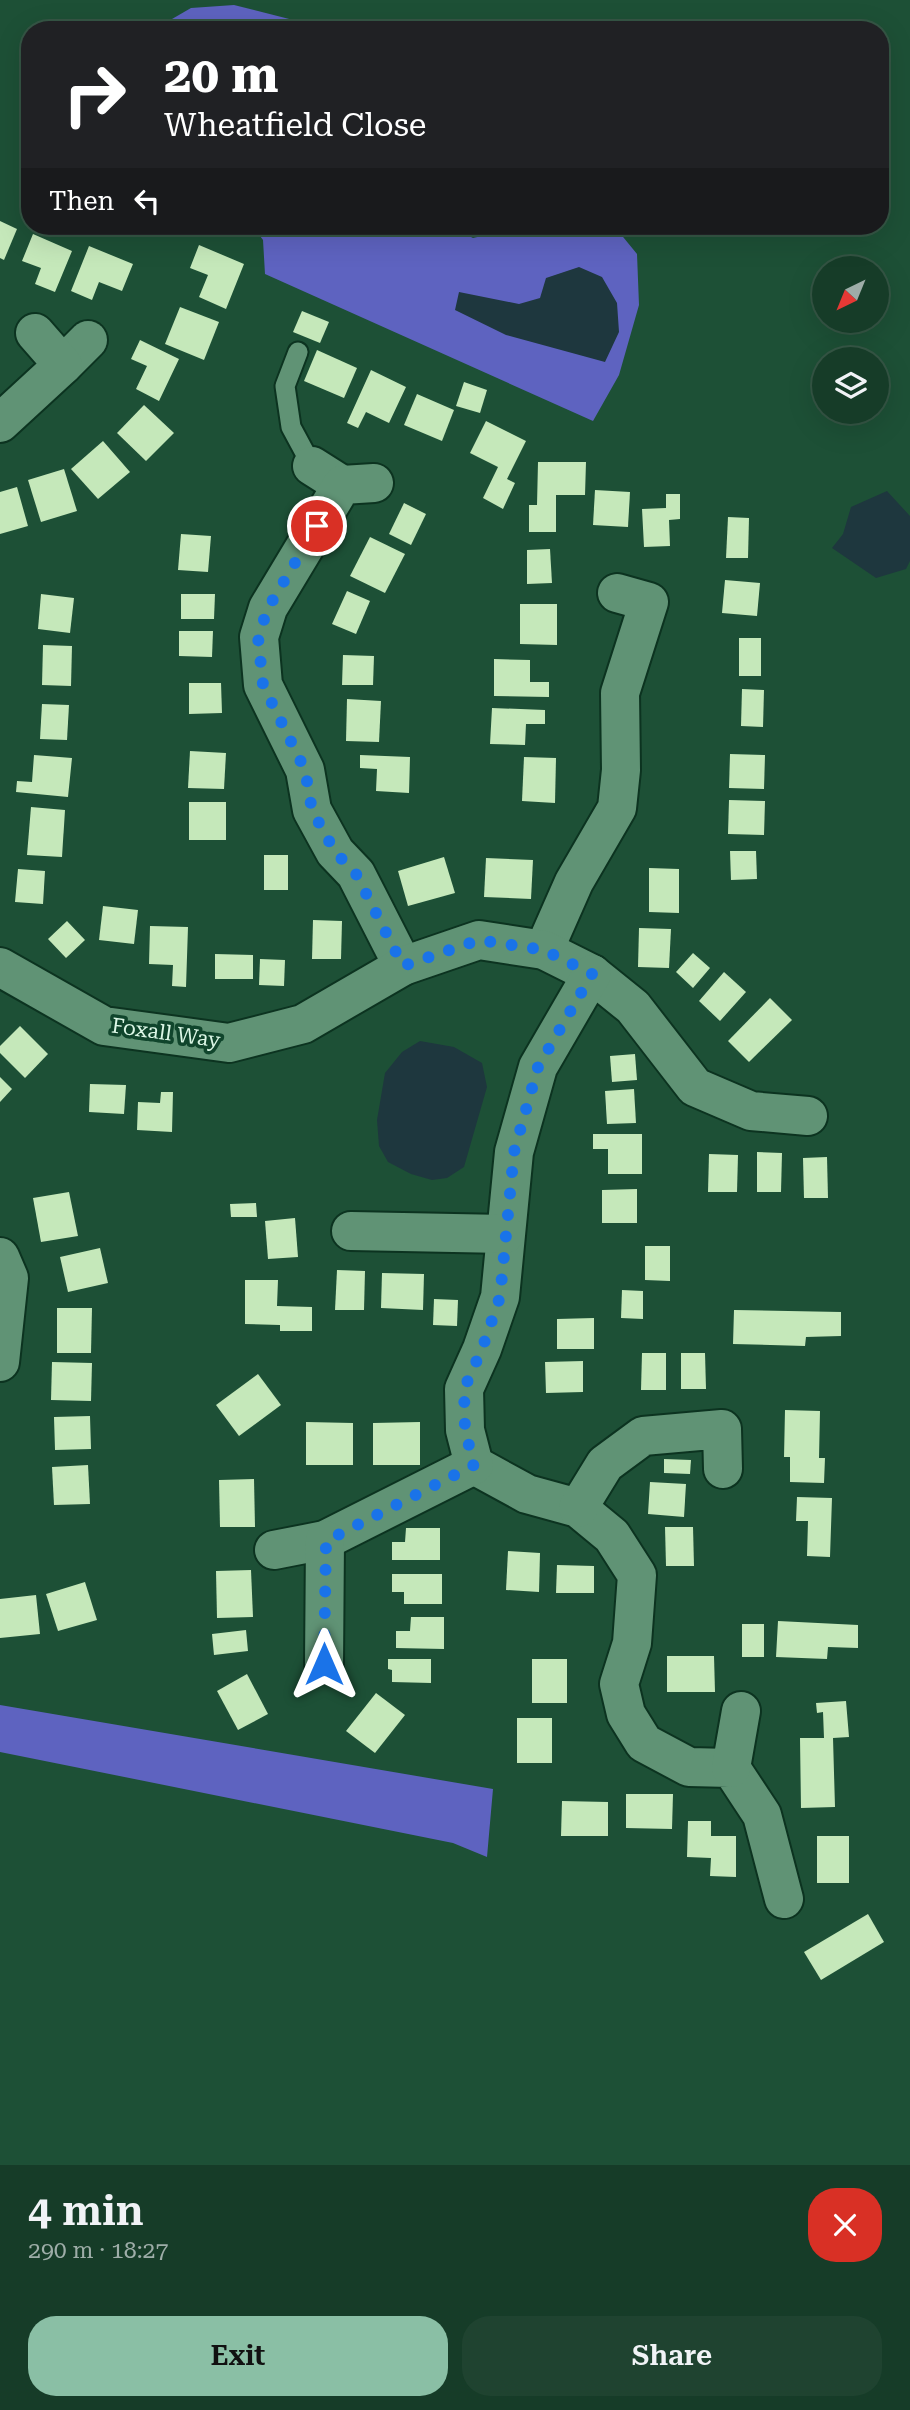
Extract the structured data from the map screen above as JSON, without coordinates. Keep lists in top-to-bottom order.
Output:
{
  "streets": {
    "street": ["Foxall Way"]
  },
  "north": "bottom left",
  "page": {
    "turn": ["20 m", "Wheatfield Close"],
    "then": "Then",
    "heading": ["4 min", "290 m · 18:27"],
    "buttons": ["Exit", "Share"]
  }
}
